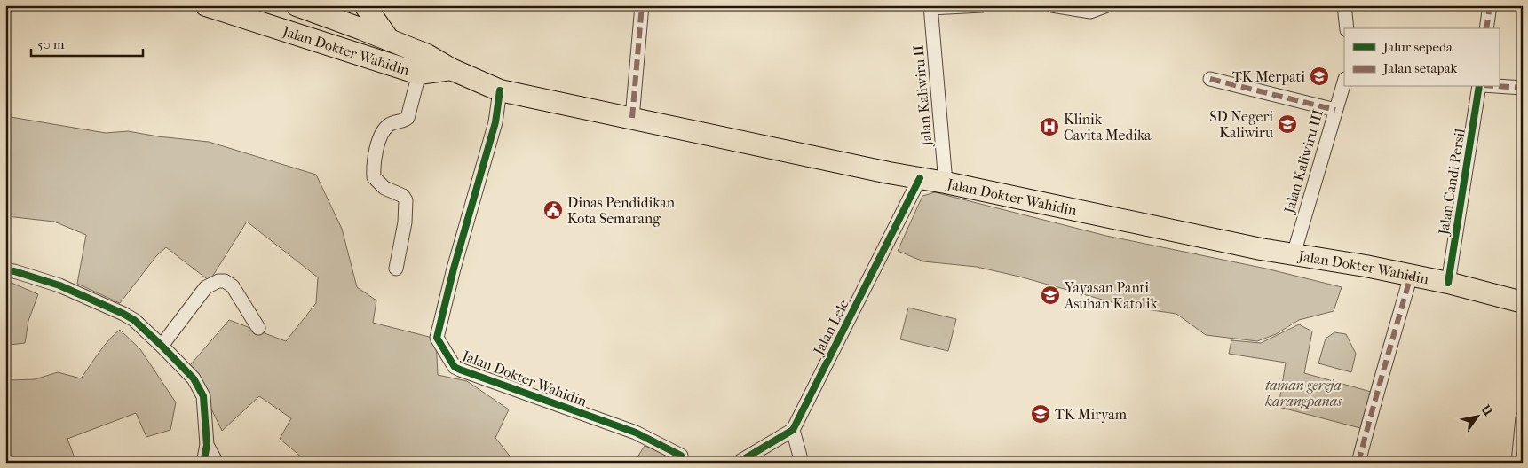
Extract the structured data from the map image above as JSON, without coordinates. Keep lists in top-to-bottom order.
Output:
{
  "streets": {
    "highway": ["Jalan Dokter Wahidin"],
    "street": [
      "Jalan Kaliwiru II",
      "Jalan Kaliwiru III",
      "Jalan Candi Persil",
      "Jalan Lele"
    ]
  },
  "crossings": [
    ["Jalan Dokter Wahidin", "Jalan Kaliwiru II"],
    ["Jalan Dokter Wahidin", "Jalan Kaliwiru III"],
    ["Jalan Dokter Wahidin", "Jalan Candi Persil"],
    ["Jalan Dokter Wahidin", "Jalan Lele"]
  ],
  "parks": ["taman gereja karangpanas"],
  "places": {
    "school or university": [
      "TK Merpati",
      "SD Negeri Kaliwiru",
      "Yayasan Panti Asuhan Katolik",
      "TK Miryam"
    ],
    "hospital": ["Klinik Cavita Medika"],
    "public building": ["Dinas Pendidikan Kota Semarang"]
  },
  "legend": ["Jalur sepeda", "Jalan setapak"],
  "scale_bar": "50 m",
  "north": "top right"
}
